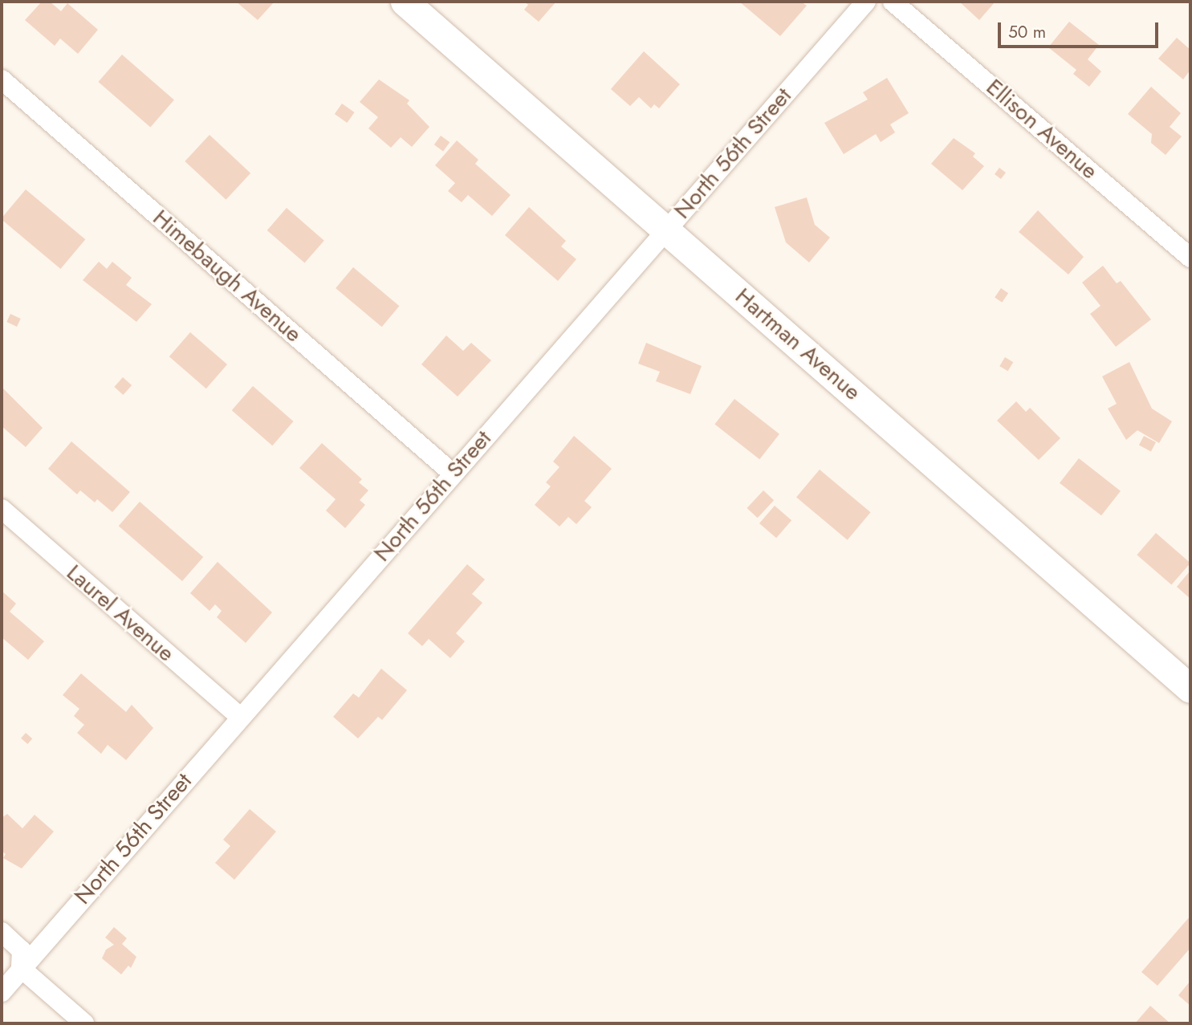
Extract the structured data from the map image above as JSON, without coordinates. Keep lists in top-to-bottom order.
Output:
{
  "streets": {
    "street": [
      "Ellison Avenue",
      "North 56th Street",
      "Himebaugh Avenue",
      "Hartman Avenue",
      "Laurel Avenue"
    ]
  },
  "crossings": [
    ["North 56th Street", "Himebaugh Avenue"],
    ["North 56th Street", "Hartman Avenue"],
    ["North 56th Street", "Laurel Avenue"]
  ],
  "scale_bar": "50 m"
}
